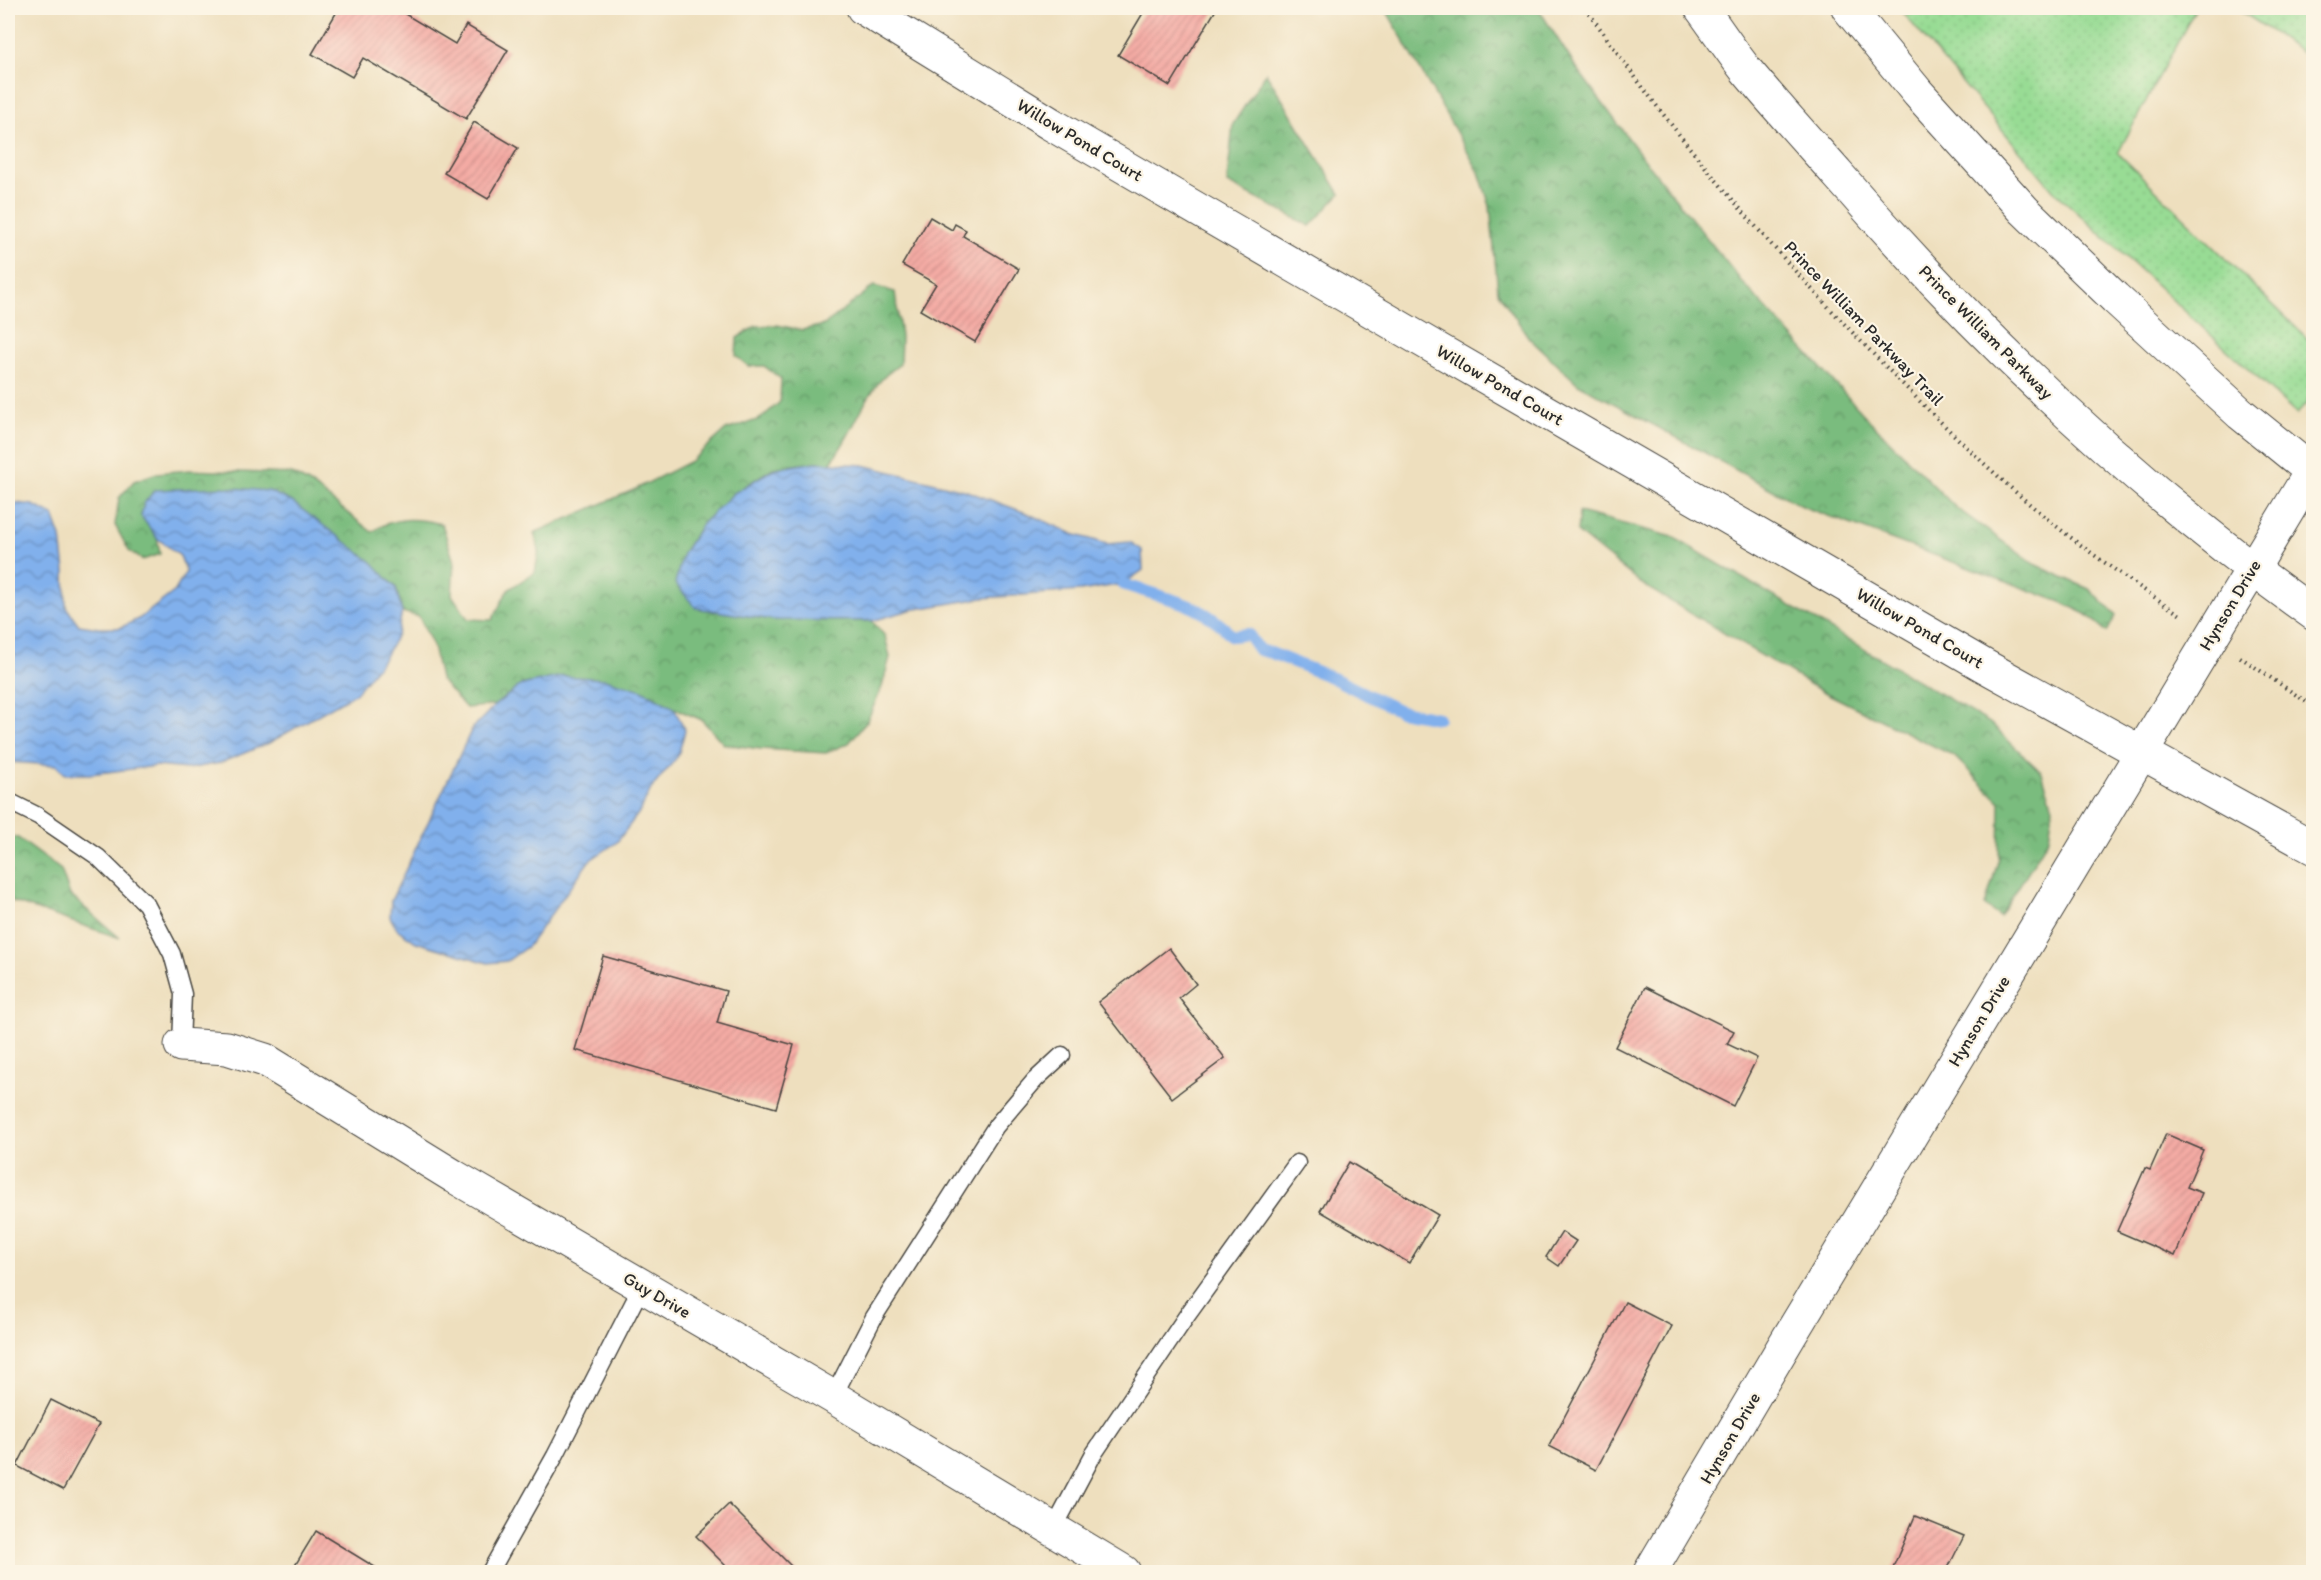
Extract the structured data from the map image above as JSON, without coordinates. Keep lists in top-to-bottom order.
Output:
{
  "streets": {
    "main road": [
      "Willow Pond Court",
      "Prince William Parkway",
      "Hynson Drive",
      "Guy Drive"
    ],
    "path": ["Prince William Parkway Trail"]
  },
  "crossings": [
    ["Willow Pond Court", "Hynson Drive"],
    ["Prince William Parkway", "Hynson Drive"]
  ]
}
